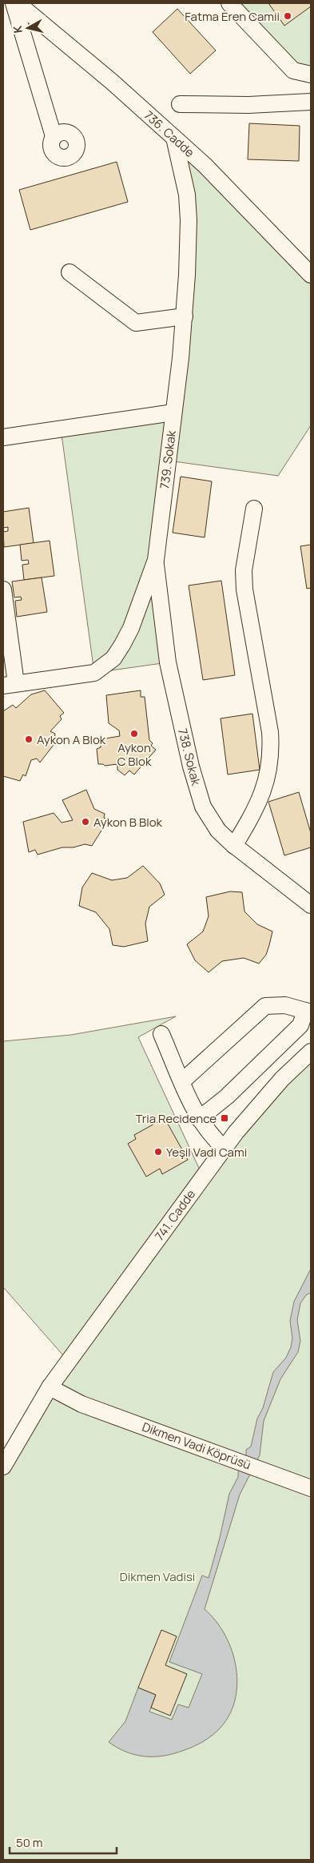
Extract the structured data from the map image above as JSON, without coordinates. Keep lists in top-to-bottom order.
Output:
{
  "streets": {
    "street": [
      "736. Cadde",
      "739. Sokak",
      "738. Sokak",
      "741. Cadde",
      "Dikmen Vadi Köprüsü"
    ]
  },
  "crossings": [
    ["736. Cadde", "739. Sokak"],
    ["739. Sokak", "738. Sokak"],
    ["741. Cadde", "Dikmen Vadi Köprüsü"]
  ],
  "parks": ["Dikmen Vadisi"],
  "places": {
    "other": [
      "Fatma Eren Camii",
      "Aykon C Blok",
      "Aykon A Blok",
      "Aykon B Blok",
      "Yeşil Vadi Cami"
    ],
    "transit": ["Tria Recidence"]
  },
  "scale_bar": "50 m",
  "north": "left"
}
